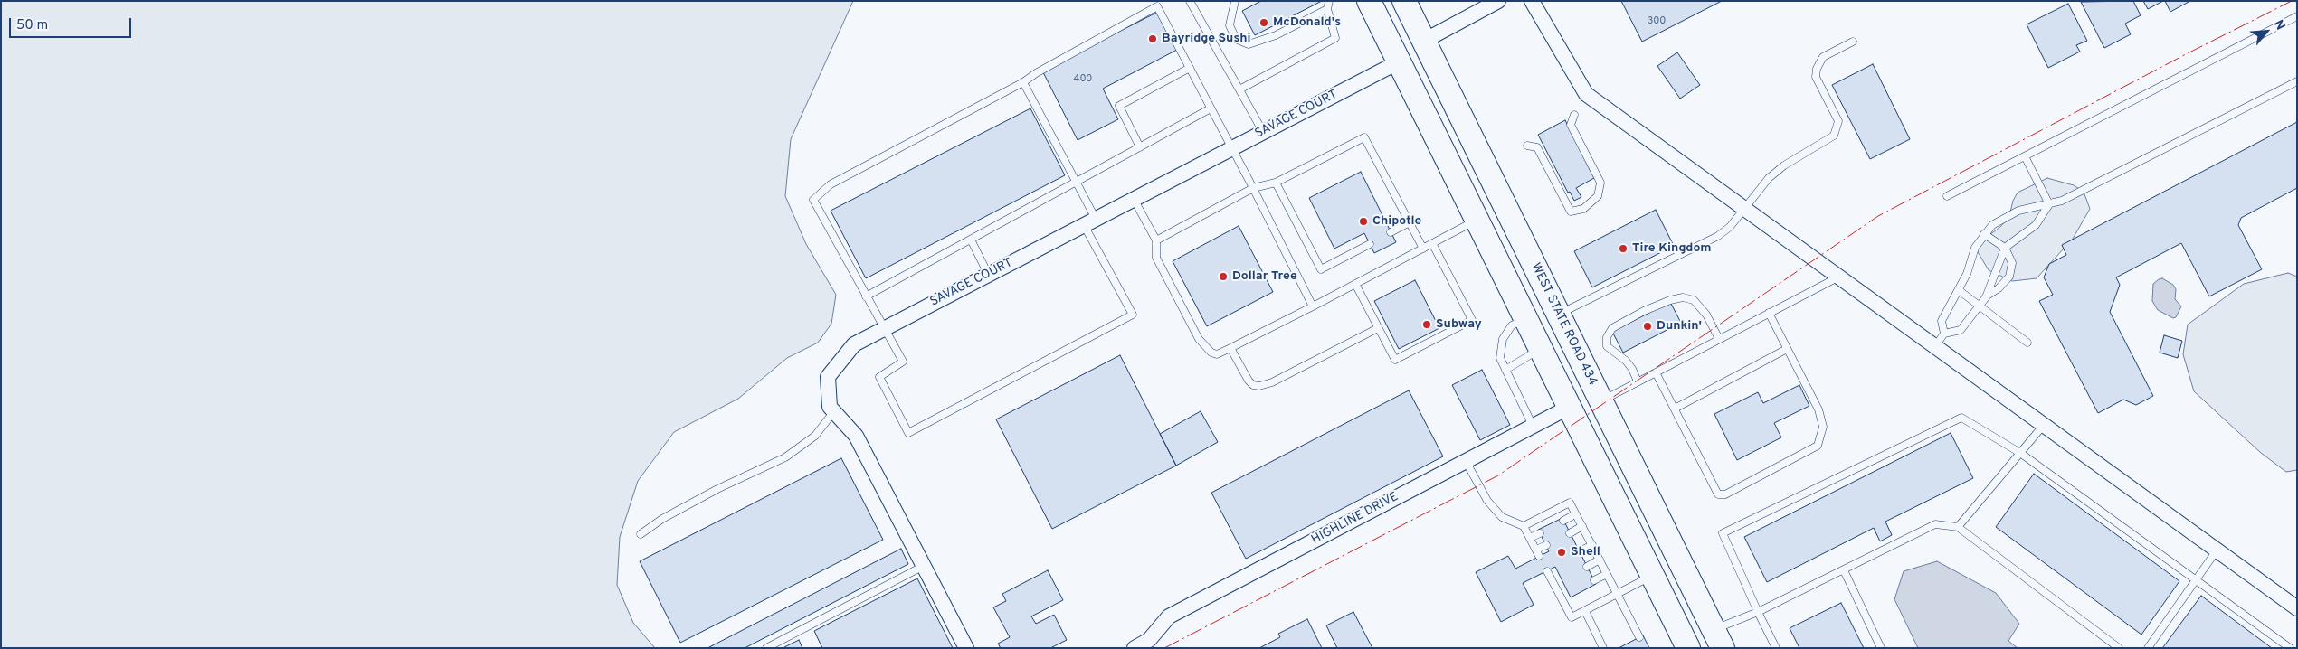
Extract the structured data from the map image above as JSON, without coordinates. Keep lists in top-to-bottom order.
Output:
{
  "streets": {
    "main road": ["WEST STATE ROAD 434"],
    "street": ["SAVAGE COURT", "HIGHLINE DRIVE"]
  },
  "places": [
    "McDonald's",
    "Bayridge Sushi",
    "Chipotle",
    "Tire Kingdom",
    "Dollar Tree",
    "Subway",
    "Dunkin'",
    "Shell"
  ],
  "house_numbers": ["300", "400"],
  "scale_bar": "50 m",
  "north": "top right"
}
